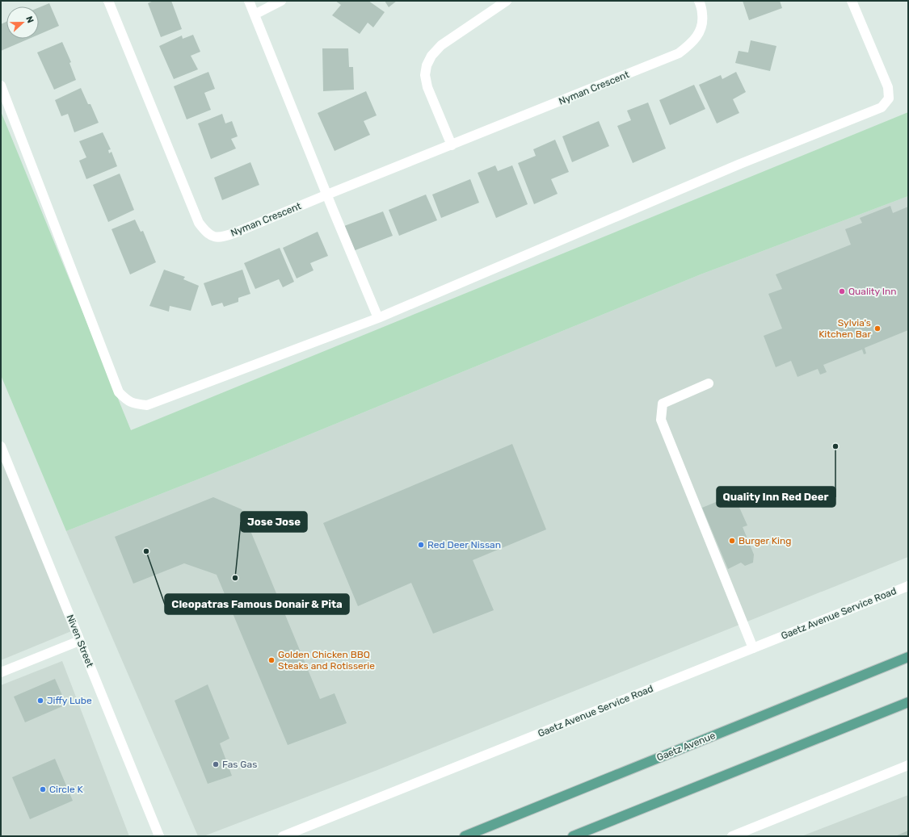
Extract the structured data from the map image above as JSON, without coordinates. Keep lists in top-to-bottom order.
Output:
{
  "streets": {
    "main road": ["Gaetz Avenue"],
    "street": ["Nyman Crescent", "Gaetz Avenue Service Road", "Niven Street"]
  },
  "places": [
    "Quality Inn",
    "Sylvia's Kitchen Bar",
    "Quality Inn Red Deer",
    "Burger King",
    "Red Deer Nissan",
    "Cleopatras Famous Donair & Pita",
    "Jose Jose",
    "Golden Chicken BBQ Steaks and Rotisserie",
    "Jiffy Lube",
    "Fas Gas",
    "Circle K"
  ],
  "north": "right"
}
